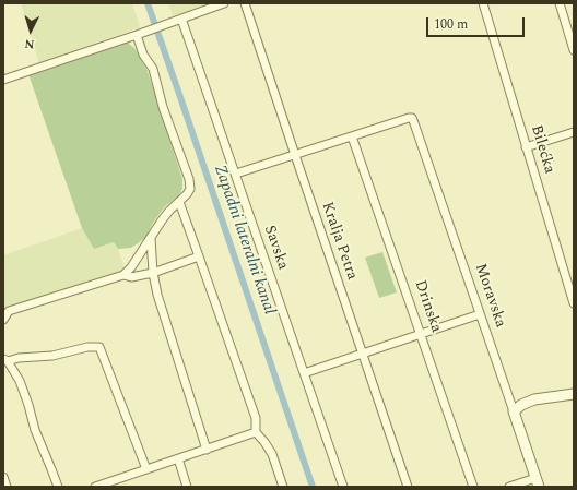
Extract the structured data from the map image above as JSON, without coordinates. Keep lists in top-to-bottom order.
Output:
{
  "streets": {
    "street": [
      "Bilećka",
      "Kralja Petra",
      "Savska",
      "Moravska",
      "Drinska"
    ]
  },
  "crossings": [
    ["Moravska", "Drinska"]
  ],
  "water": ["Zapadni lateralni kanal"],
  "scale_bar": "100 m",
  "north": "bottom"
}
